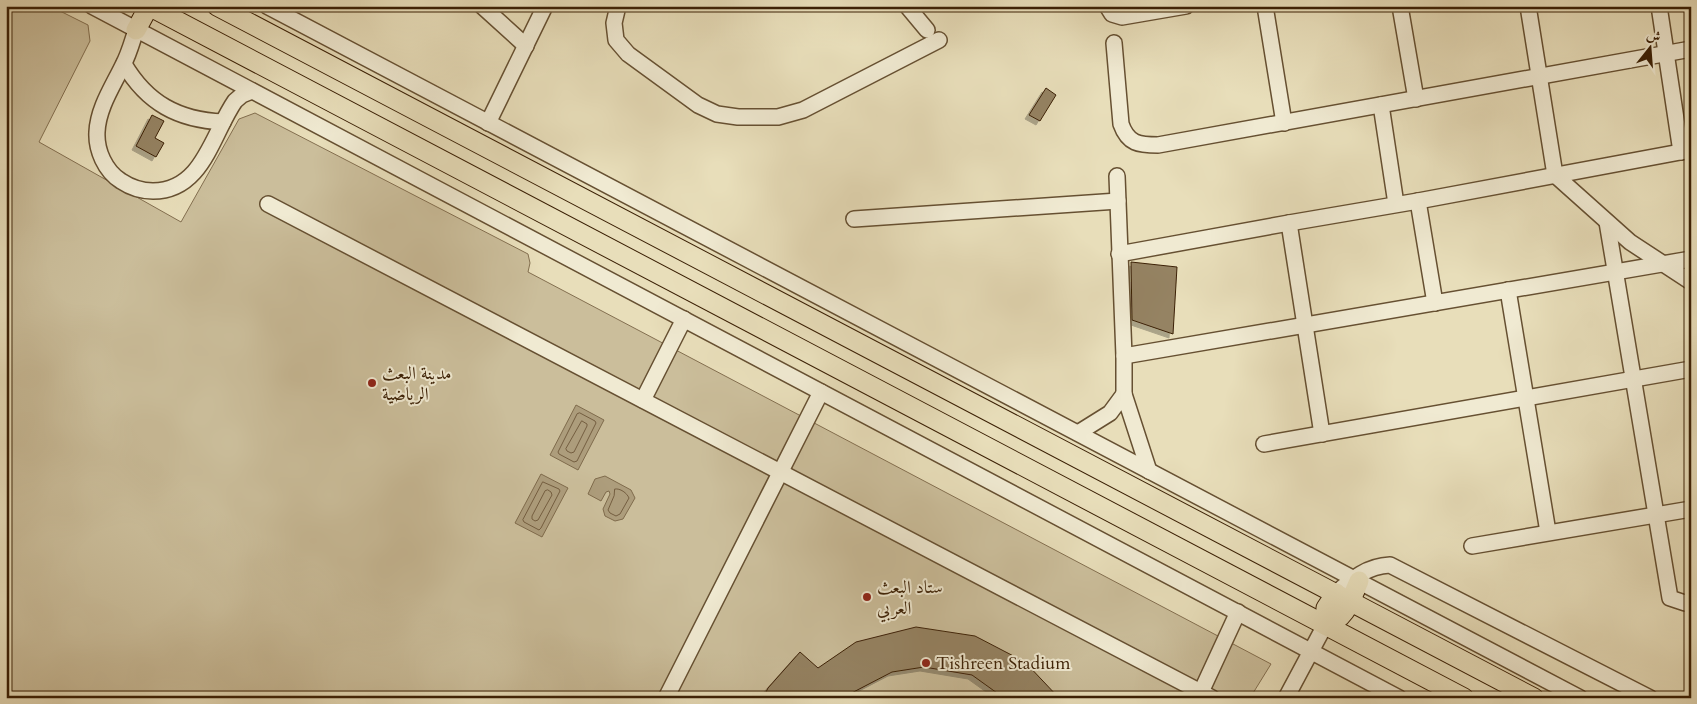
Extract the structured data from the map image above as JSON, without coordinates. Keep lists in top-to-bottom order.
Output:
{
  "places": ["مدينة البعث الرياضية", "ستاد البعث العربي", "Tishreen Stadium"],
  "north": "top"
}
